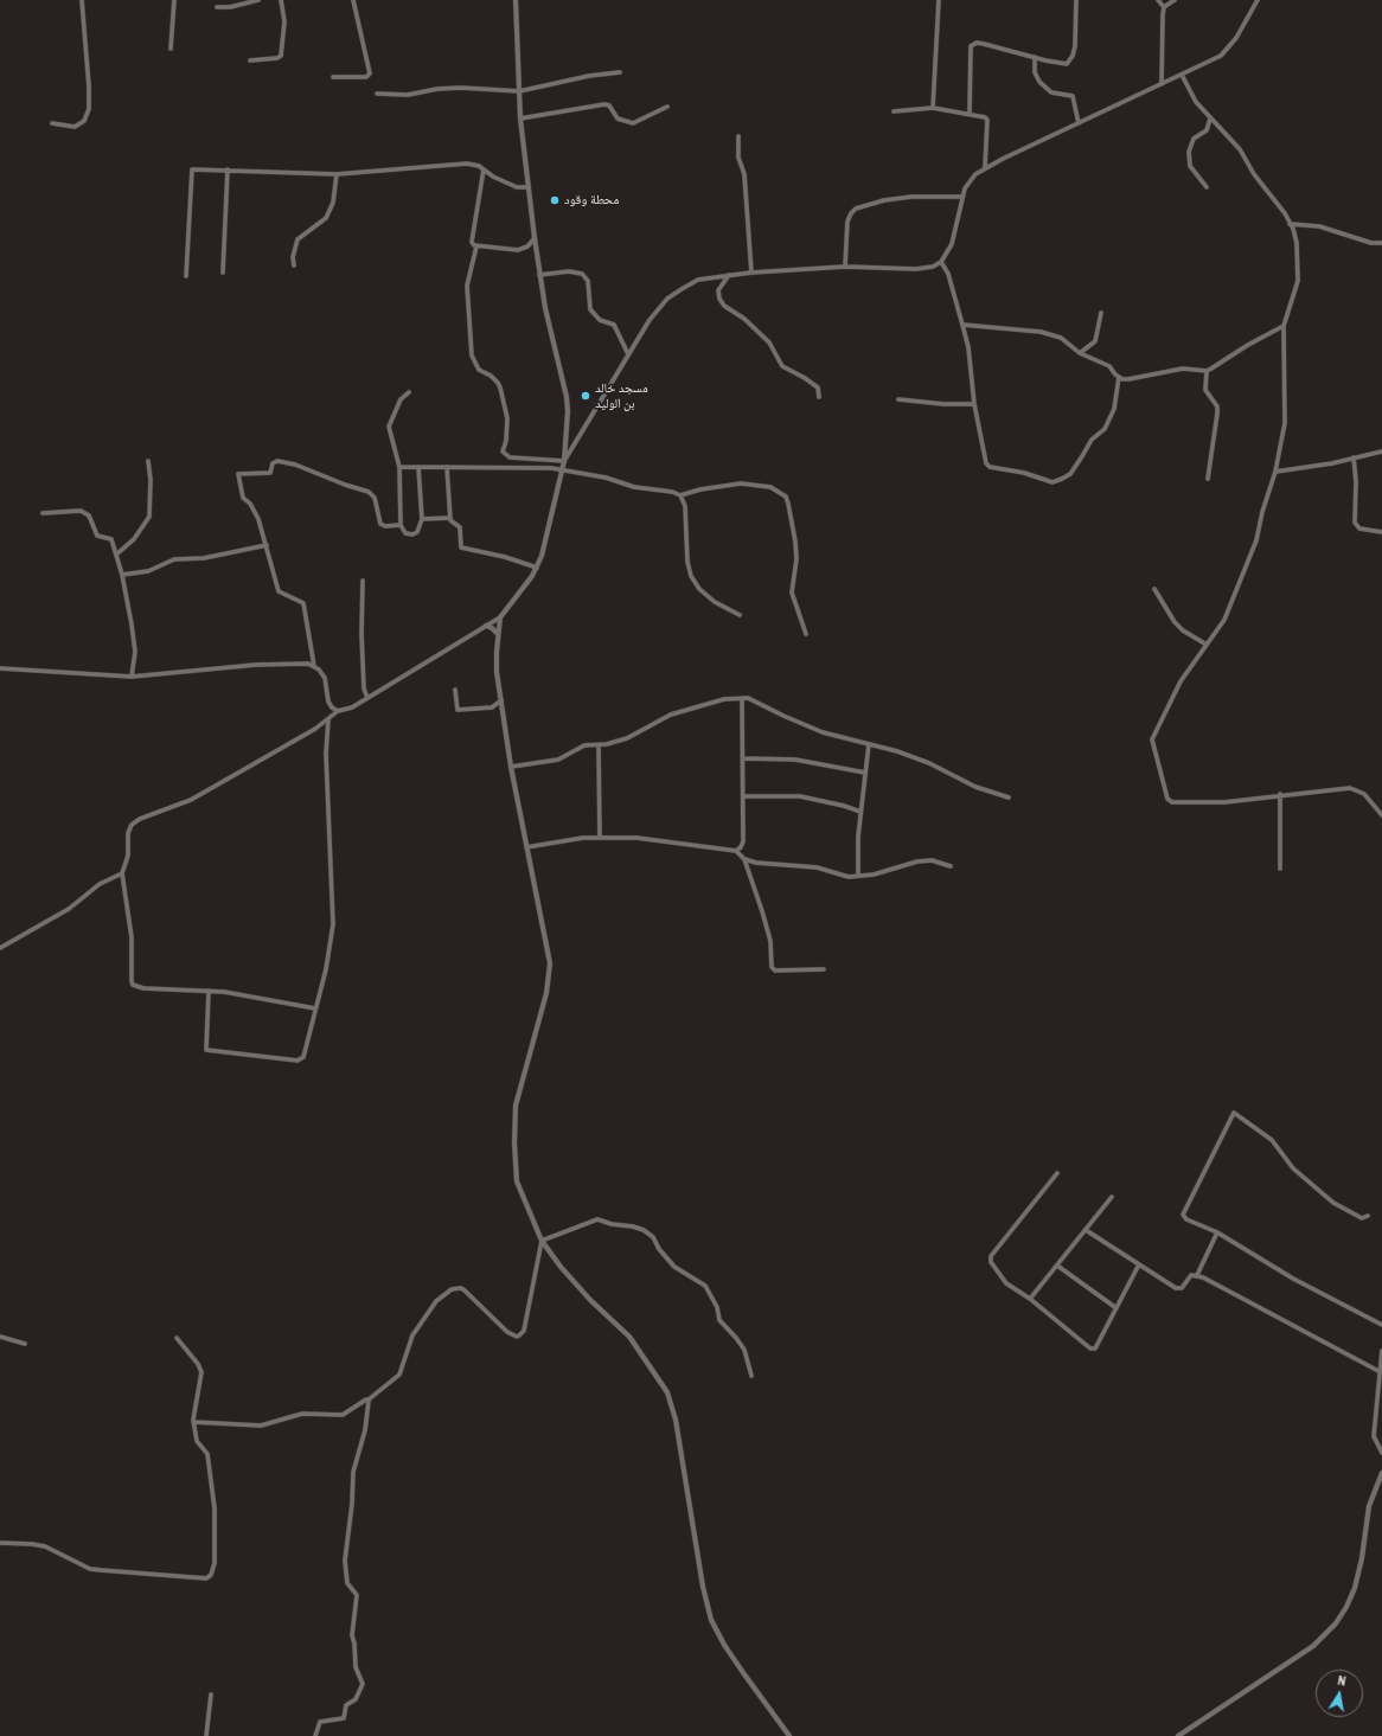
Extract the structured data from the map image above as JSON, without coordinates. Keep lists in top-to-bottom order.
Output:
{
  "places": ["محطة وقود", "مسجد خالد بن الوليد"],
  "north": "top"
}
